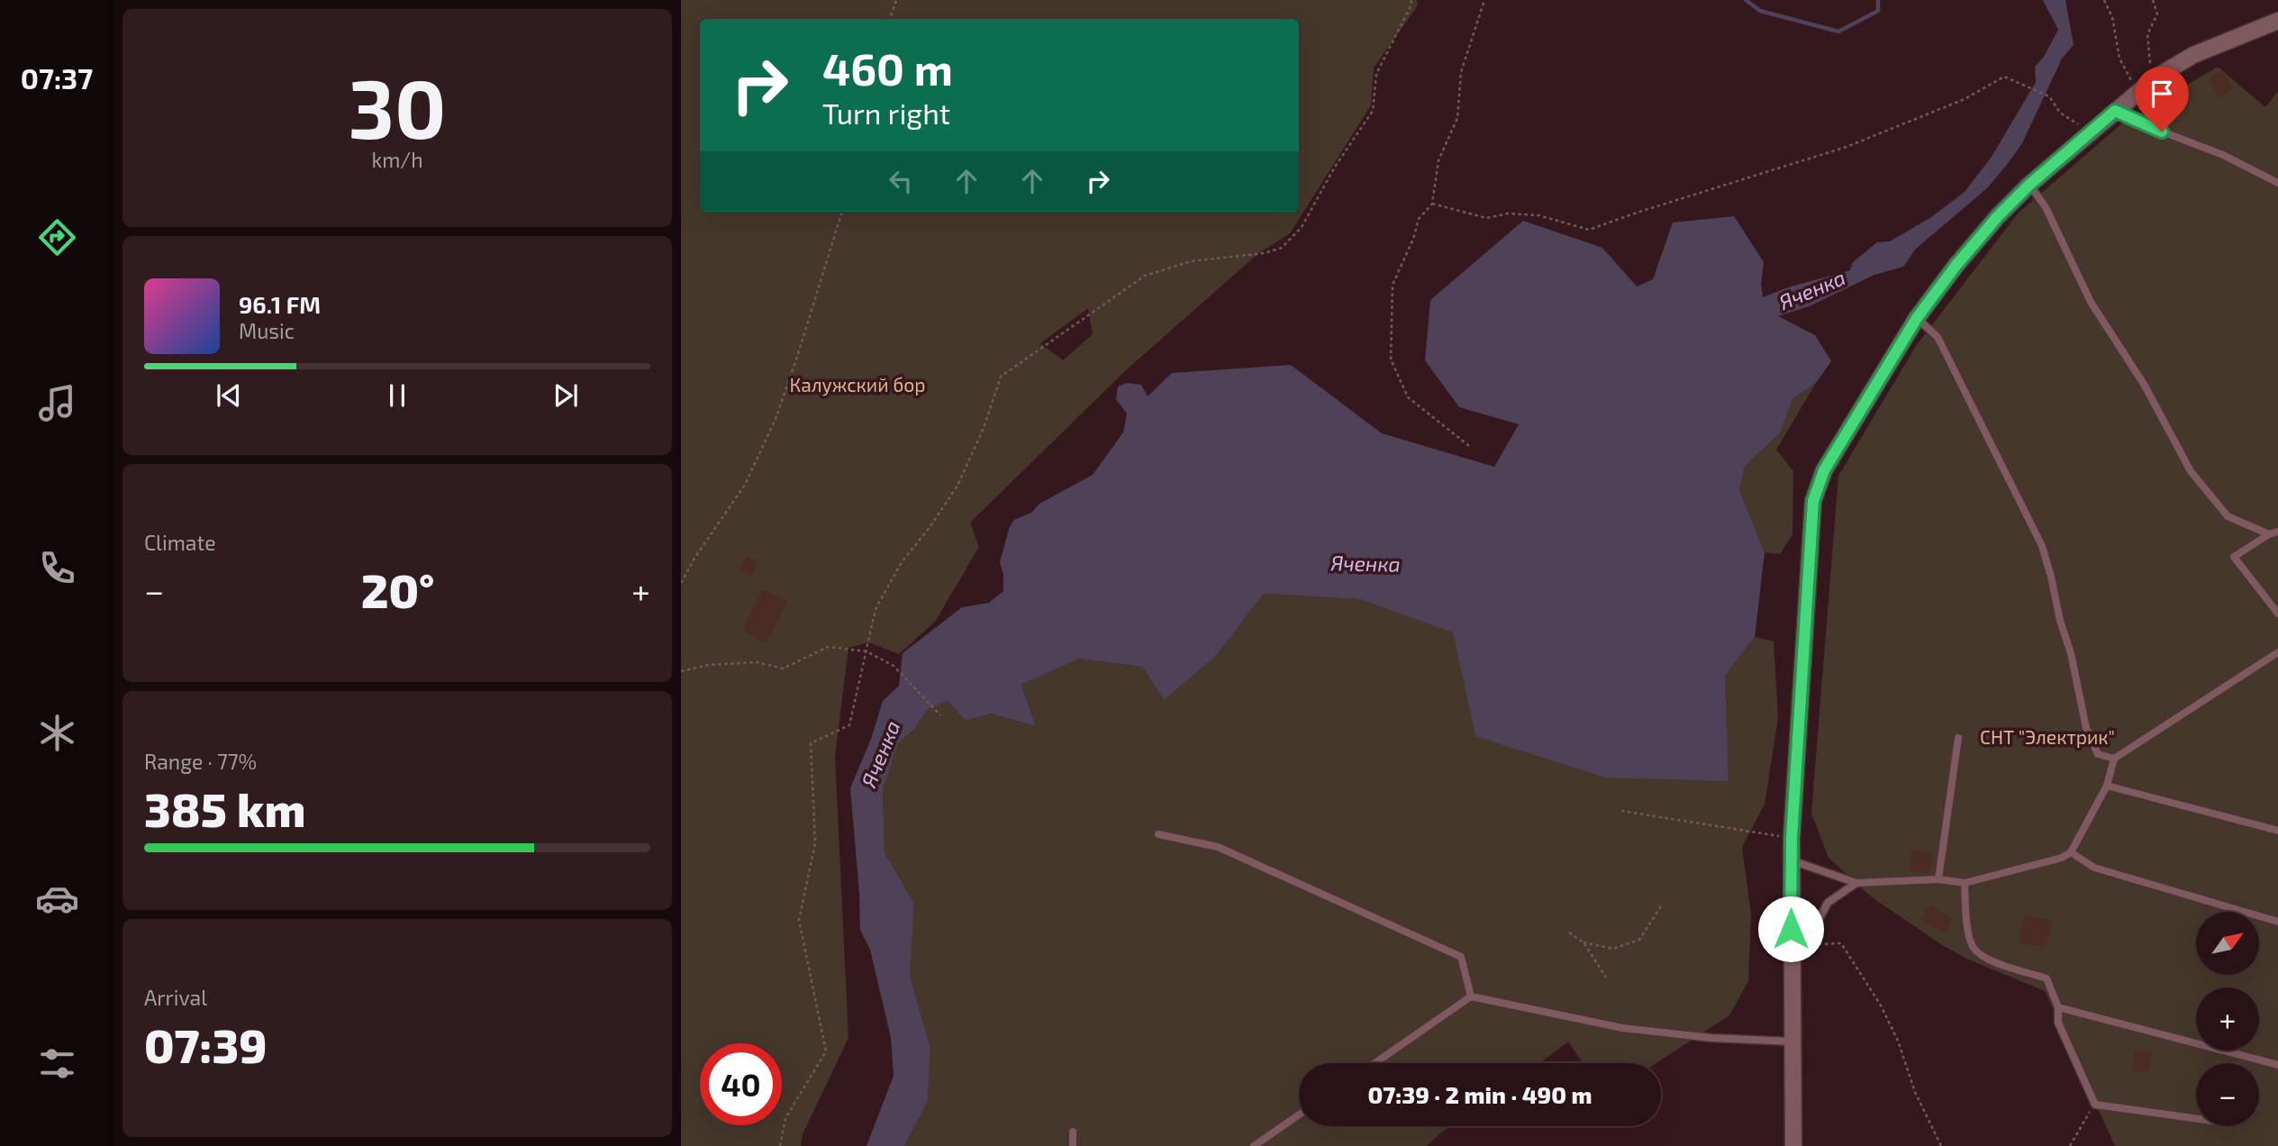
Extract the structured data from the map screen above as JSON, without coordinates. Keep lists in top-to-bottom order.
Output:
{
  "water": ["Яченка"],
  "parks": ["Калужский бор", "СНТ \"Электрик\""],
  "north": "top right",
  "page": {
    "tabs": "07:37",
    "tile": [
      ["30", "km/h"],
      "Climate",
      ["Range · 77%", "385 km"],
      ["Arrival", "07:39"]
    ],
    "turn": ["460 m", "Turn right"],
    "song": ["96.1 FM", "Music"],
    "heat": ["−", "20°", "+"],
    "map_buttons": ["+", "−"],
    "limit": "40",
    "trip": "07:39 · 2 min · 490 m"
  }
}
